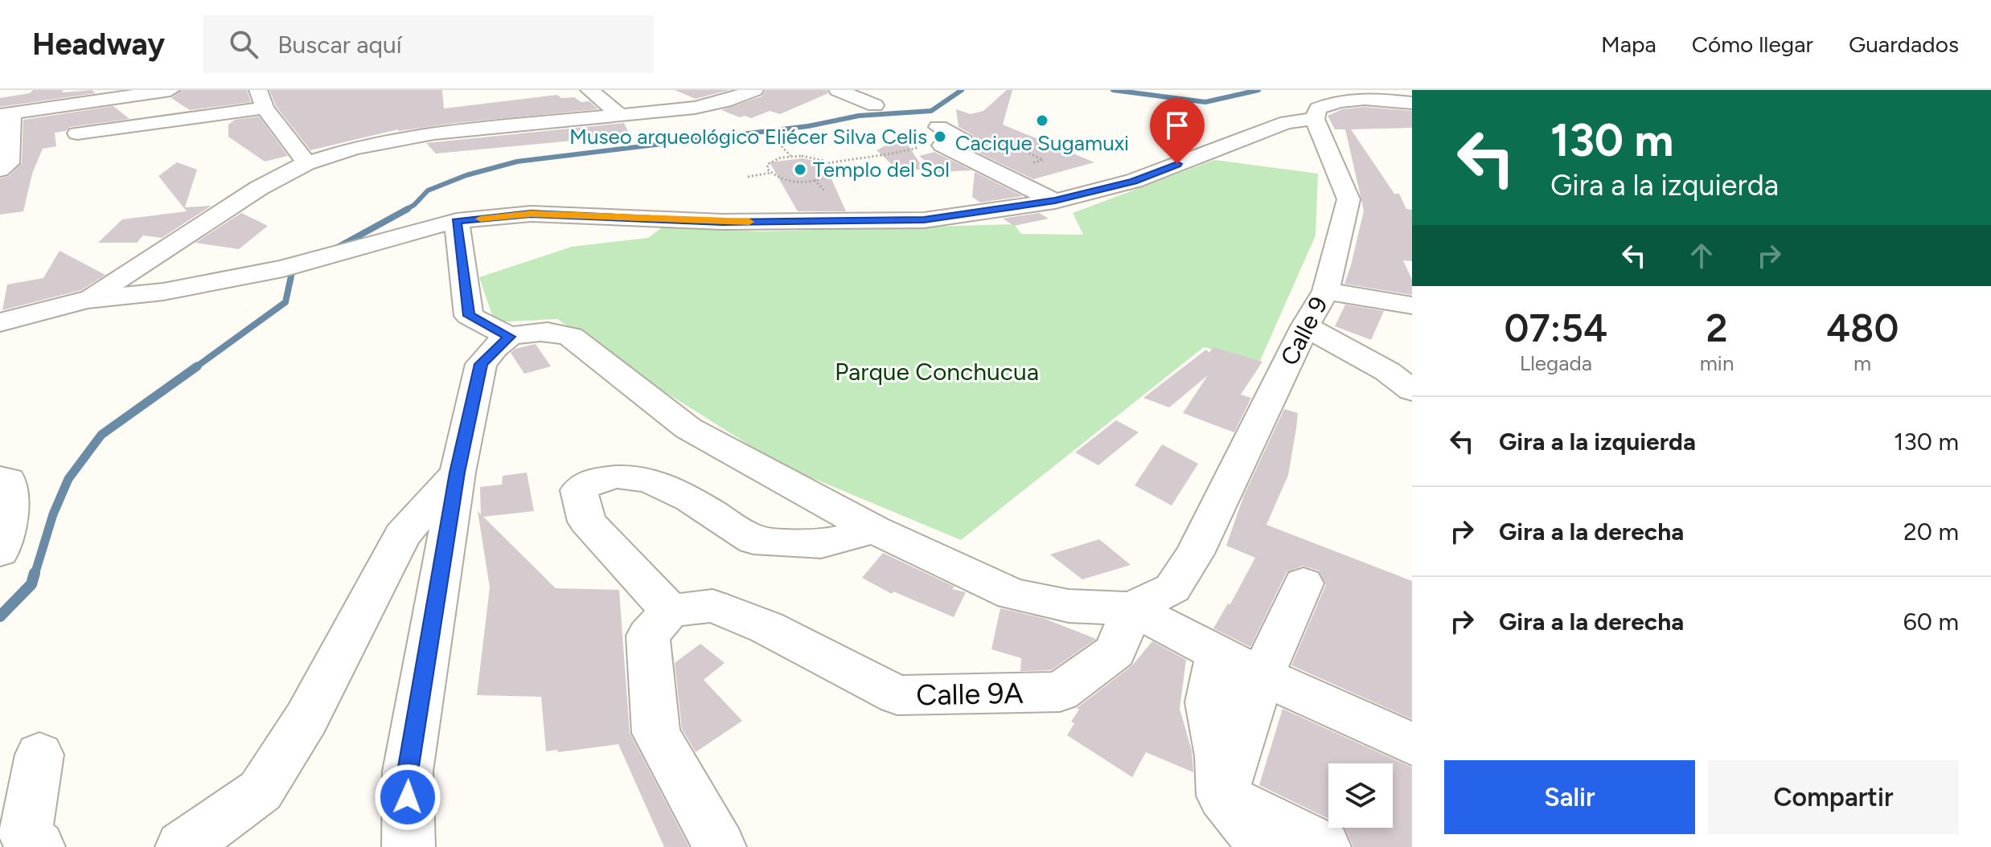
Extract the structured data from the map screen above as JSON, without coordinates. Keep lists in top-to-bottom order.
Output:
{
  "streets": {
    "street": ["Calle 9", "Calle 9A"]
  },
  "crossings": [
    ["Calle 9", "Calle 9A"]
  ],
  "parks": ["Parque Conchucua"],
  "places": ["Cacique Sugamuxi", "Museo arqueológico Eliécer Silva Celis", "Templo del Sol"],
  "page": {
    "header": "Headway",
    "search": "Buscar aquí",
    "nav": ["Mapa", "Cómo llegar", "Guardados"],
    "turn": ["130 m", "Gira a la izquierda"],
    "eta": [
      "07:54",
      "Llegada",
      "2",
      "min",
      "480",
      "m"
    ],
    "list": [
      {
        "name": "Gira a la izquierda",
        "value": "130 m"
      },
      {
        "name": "Gira a la derecha",
        "value": "20 m"
      },
      {
        "name": "Gira a la derecha",
        "value": "60 m"
      }
    ],
    "buttons": ["Salir", "Compartir"]
  }
}
